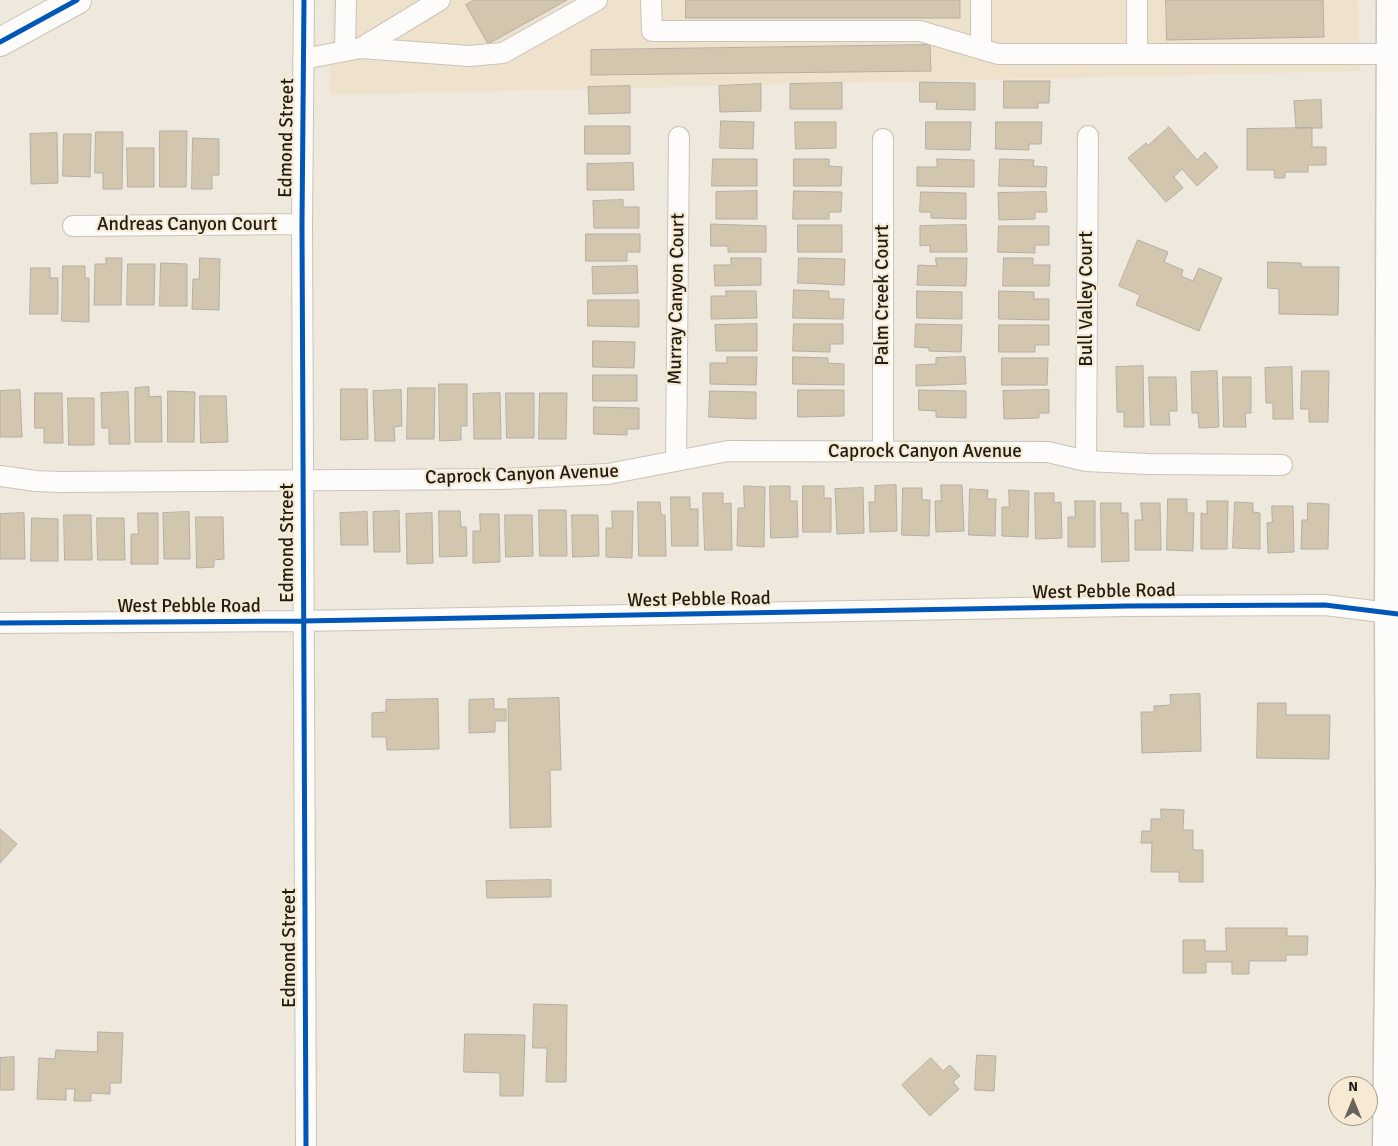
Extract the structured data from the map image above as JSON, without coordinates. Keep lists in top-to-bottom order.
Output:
{
  "streets": {
    "street": [
      "Edmond Street",
      "Andreas Canyon Court",
      "Palm Creek Court",
      "Murray Canyon Court",
      "Bull Valley Court",
      "Caprock Canyon Avenue",
      "West Pebble Road"
    ]
  },
  "crossings": [
    ["Edmond Street", "Andreas Canyon Court"],
    ["Edmond Street", "Caprock Canyon Avenue"],
    ["Edmond Street", "West Pebble Road"],
    ["Palm Creek Court", "Caprock Canyon Avenue"],
    ["Murray Canyon Court", "Caprock Canyon Avenue"],
    ["Bull Valley Court", "Caprock Canyon Avenue"]
  ],
  "north": "top"
}
